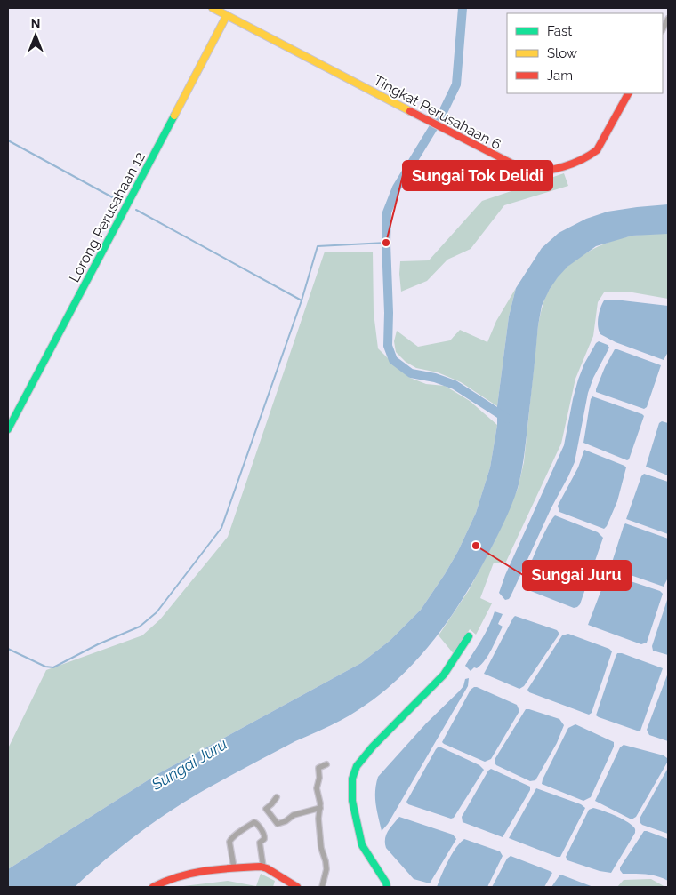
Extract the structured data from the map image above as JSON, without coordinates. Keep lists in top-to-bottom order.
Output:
{
  "streets": {
    "street": ["Tingkat Perusahaan 6", "Lorong Perusahaan 12"]
  },
  "crossings": [
    ["Tingkat Perusahaan 6", "Lorong Perusahaan 12"]
  ],
  "water": ["Sungai Juru"],
  "places": ["Sungai Tok Delidi", "Sungai Juru"],
  "legend": ["Fast", "Slow", "Jam"],
  "north": "top"
}
